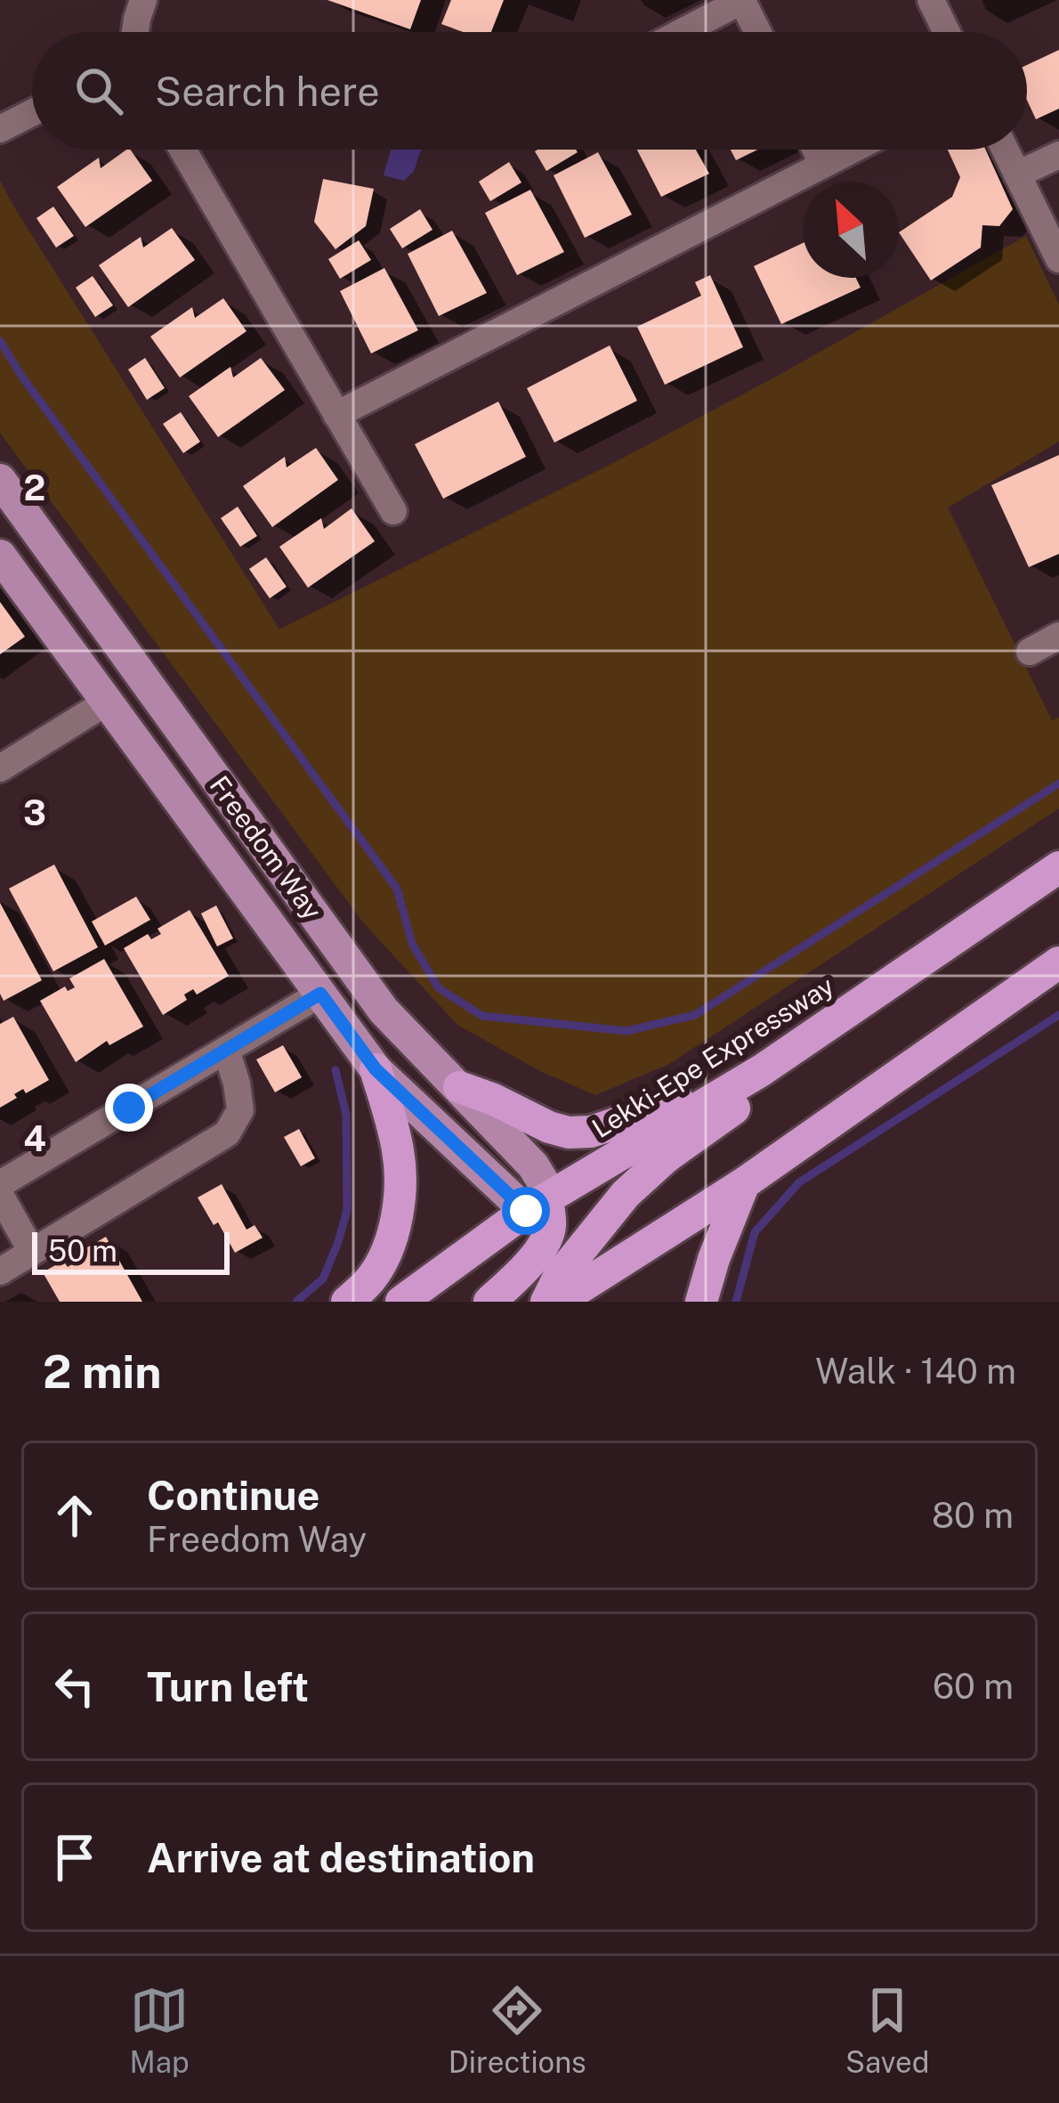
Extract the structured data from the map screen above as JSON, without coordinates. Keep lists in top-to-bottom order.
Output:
{
  "streets": {
    "highway": ["Lekki-Epe Expressway"],
    "main road": ["Freedom Way"]
  },
  "crossings": [
    ["Freedom Way", "Lekki-Epe Expressway"]
  ],
  "scale_bar": "50 m",
  "north": "top left",
  "page": {
    "search": "Search here",
    "scale": "50 m",
    "heading": ["2 min", "Walk · 140 m"],
    "list": [
      ["Continue", "Freedom Way", "80 m"],
      ["Turn left", "60 m"],
      "Arrive at destination"
    ],
    "nav": ["Map", "Directions", "Saved"]
  },
  "grid": {
    "rows": ["2", "3", "4"]
  }
}
